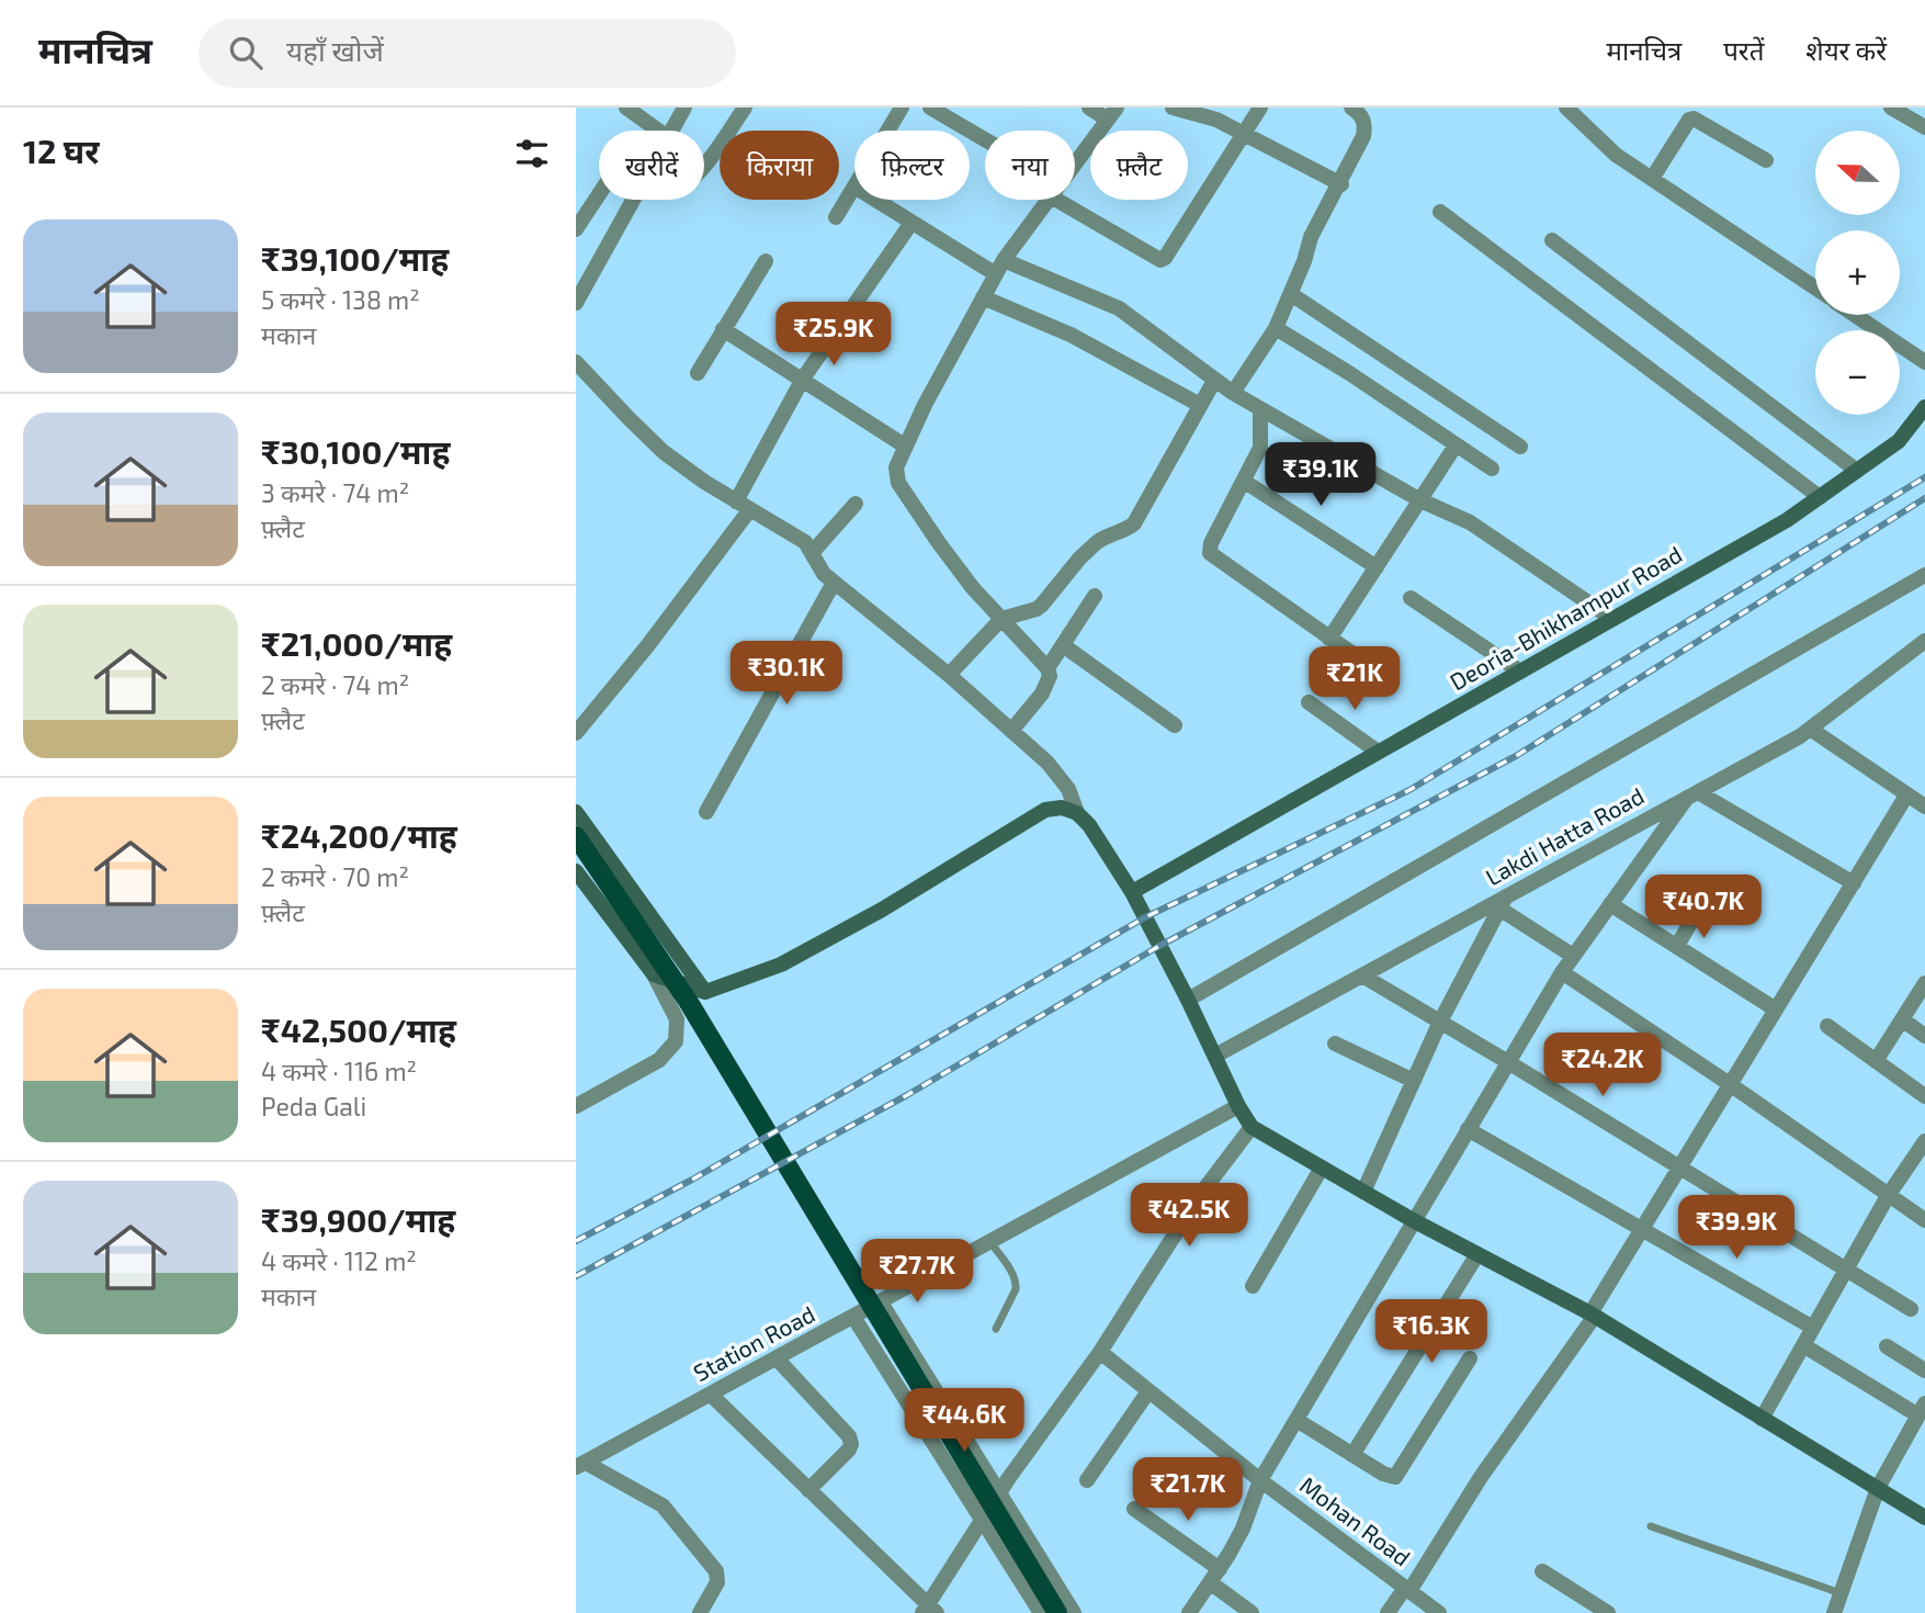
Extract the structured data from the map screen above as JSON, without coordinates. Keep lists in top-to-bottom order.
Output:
{
  "streets": {
    "main road": ["Deoria-Bhikhampur Road"],
    "street": ["Lakdi Hatta Road", "Station Road", "Mohan Road"]
  },
  "north": "left",
  "page": {
    "header": "मानचित्र",
    "search": "यहाँ खोजें",
    "nav": ["मानचित्र", "परतें", "शेयर करें"],
    "heading": "12 घर",
    "map_buttons": ["+", "−"],
    "chip": [
      "खरीदें",
      "किराया",
      "फ़िल्टर",
      "नया",
      "फ़्लैट"
    ],
    "list": [
      {
        "name": "₹39,100/माह",
        "note": "5 कमरे · 138 m² · मकान"
      },
      {
        "name": "₹30,100/माह",
        "note": "3 कमरे · 74 m² · फ़्लैट"
      },
      {
        "name": "₹21,000/माह",
        "note": "2 कमरे · 74 m² · फ़्लैट"
      },
      {
        "name": "₹24,200/माह",
        "note": "2 कमरे · 70 m² · फ़्लैट"
      },
      {
        "name": "₹42,500/माह",
        "note": "4 कमरे · 116 m² · Peda Gali"
      },
      {
        "name": "₹39,900/माह",
        "note": "4 कमरे · 112 m² · मकान"
      }
    ],
    "price": [
      "₹25.9K",
      "₹39.1K",
      "₹30.1K",
      "₹21K",
      "₹40.7K",
      "₹24.2K",
      "₹42.5K",
      "₹39.9K",
      "₹27.7K",
      "₹16.3K",
      "₹44.6K",
      "₹21.7K"
    ]
  }
}
